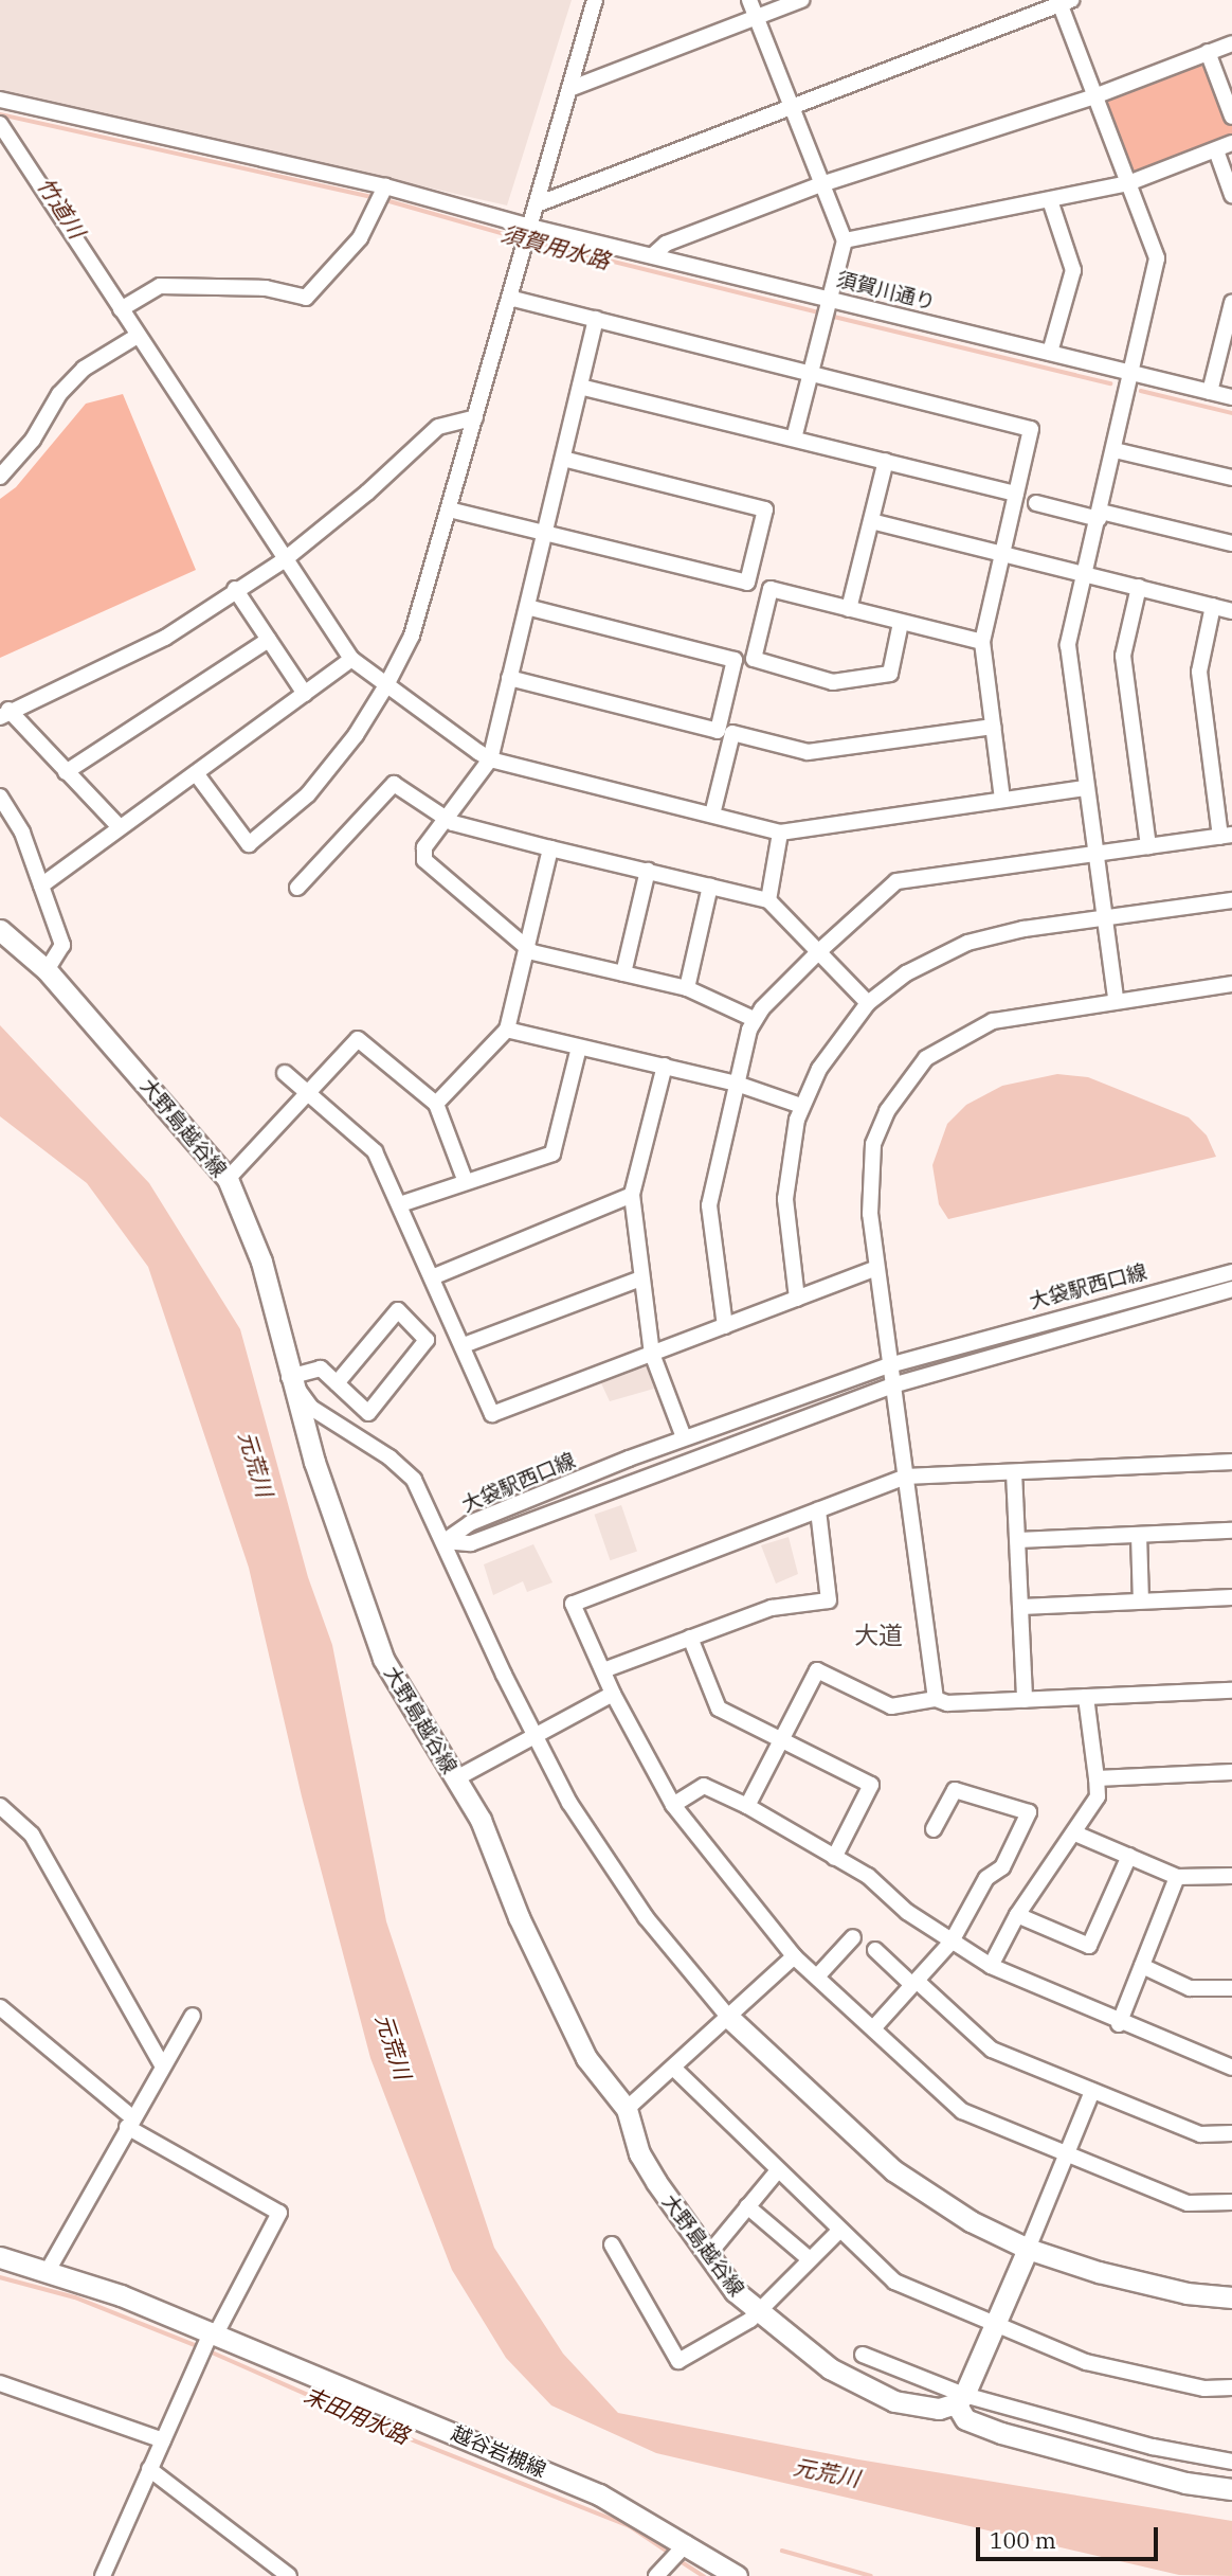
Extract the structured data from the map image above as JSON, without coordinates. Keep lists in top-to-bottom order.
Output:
{
  "streets": {
    "main road": ["大野島越谷線", "越谷岩槻線"],
    "street": ["須賀川通り", "大袋駅西口線"]
  },
  "districts": ["大道"],
  "water": [
    "竹道川",
    "須賀用水路",
    "元荒川",
    "末田用水路"
  ],
  "scale_bar": "100 m"
}
